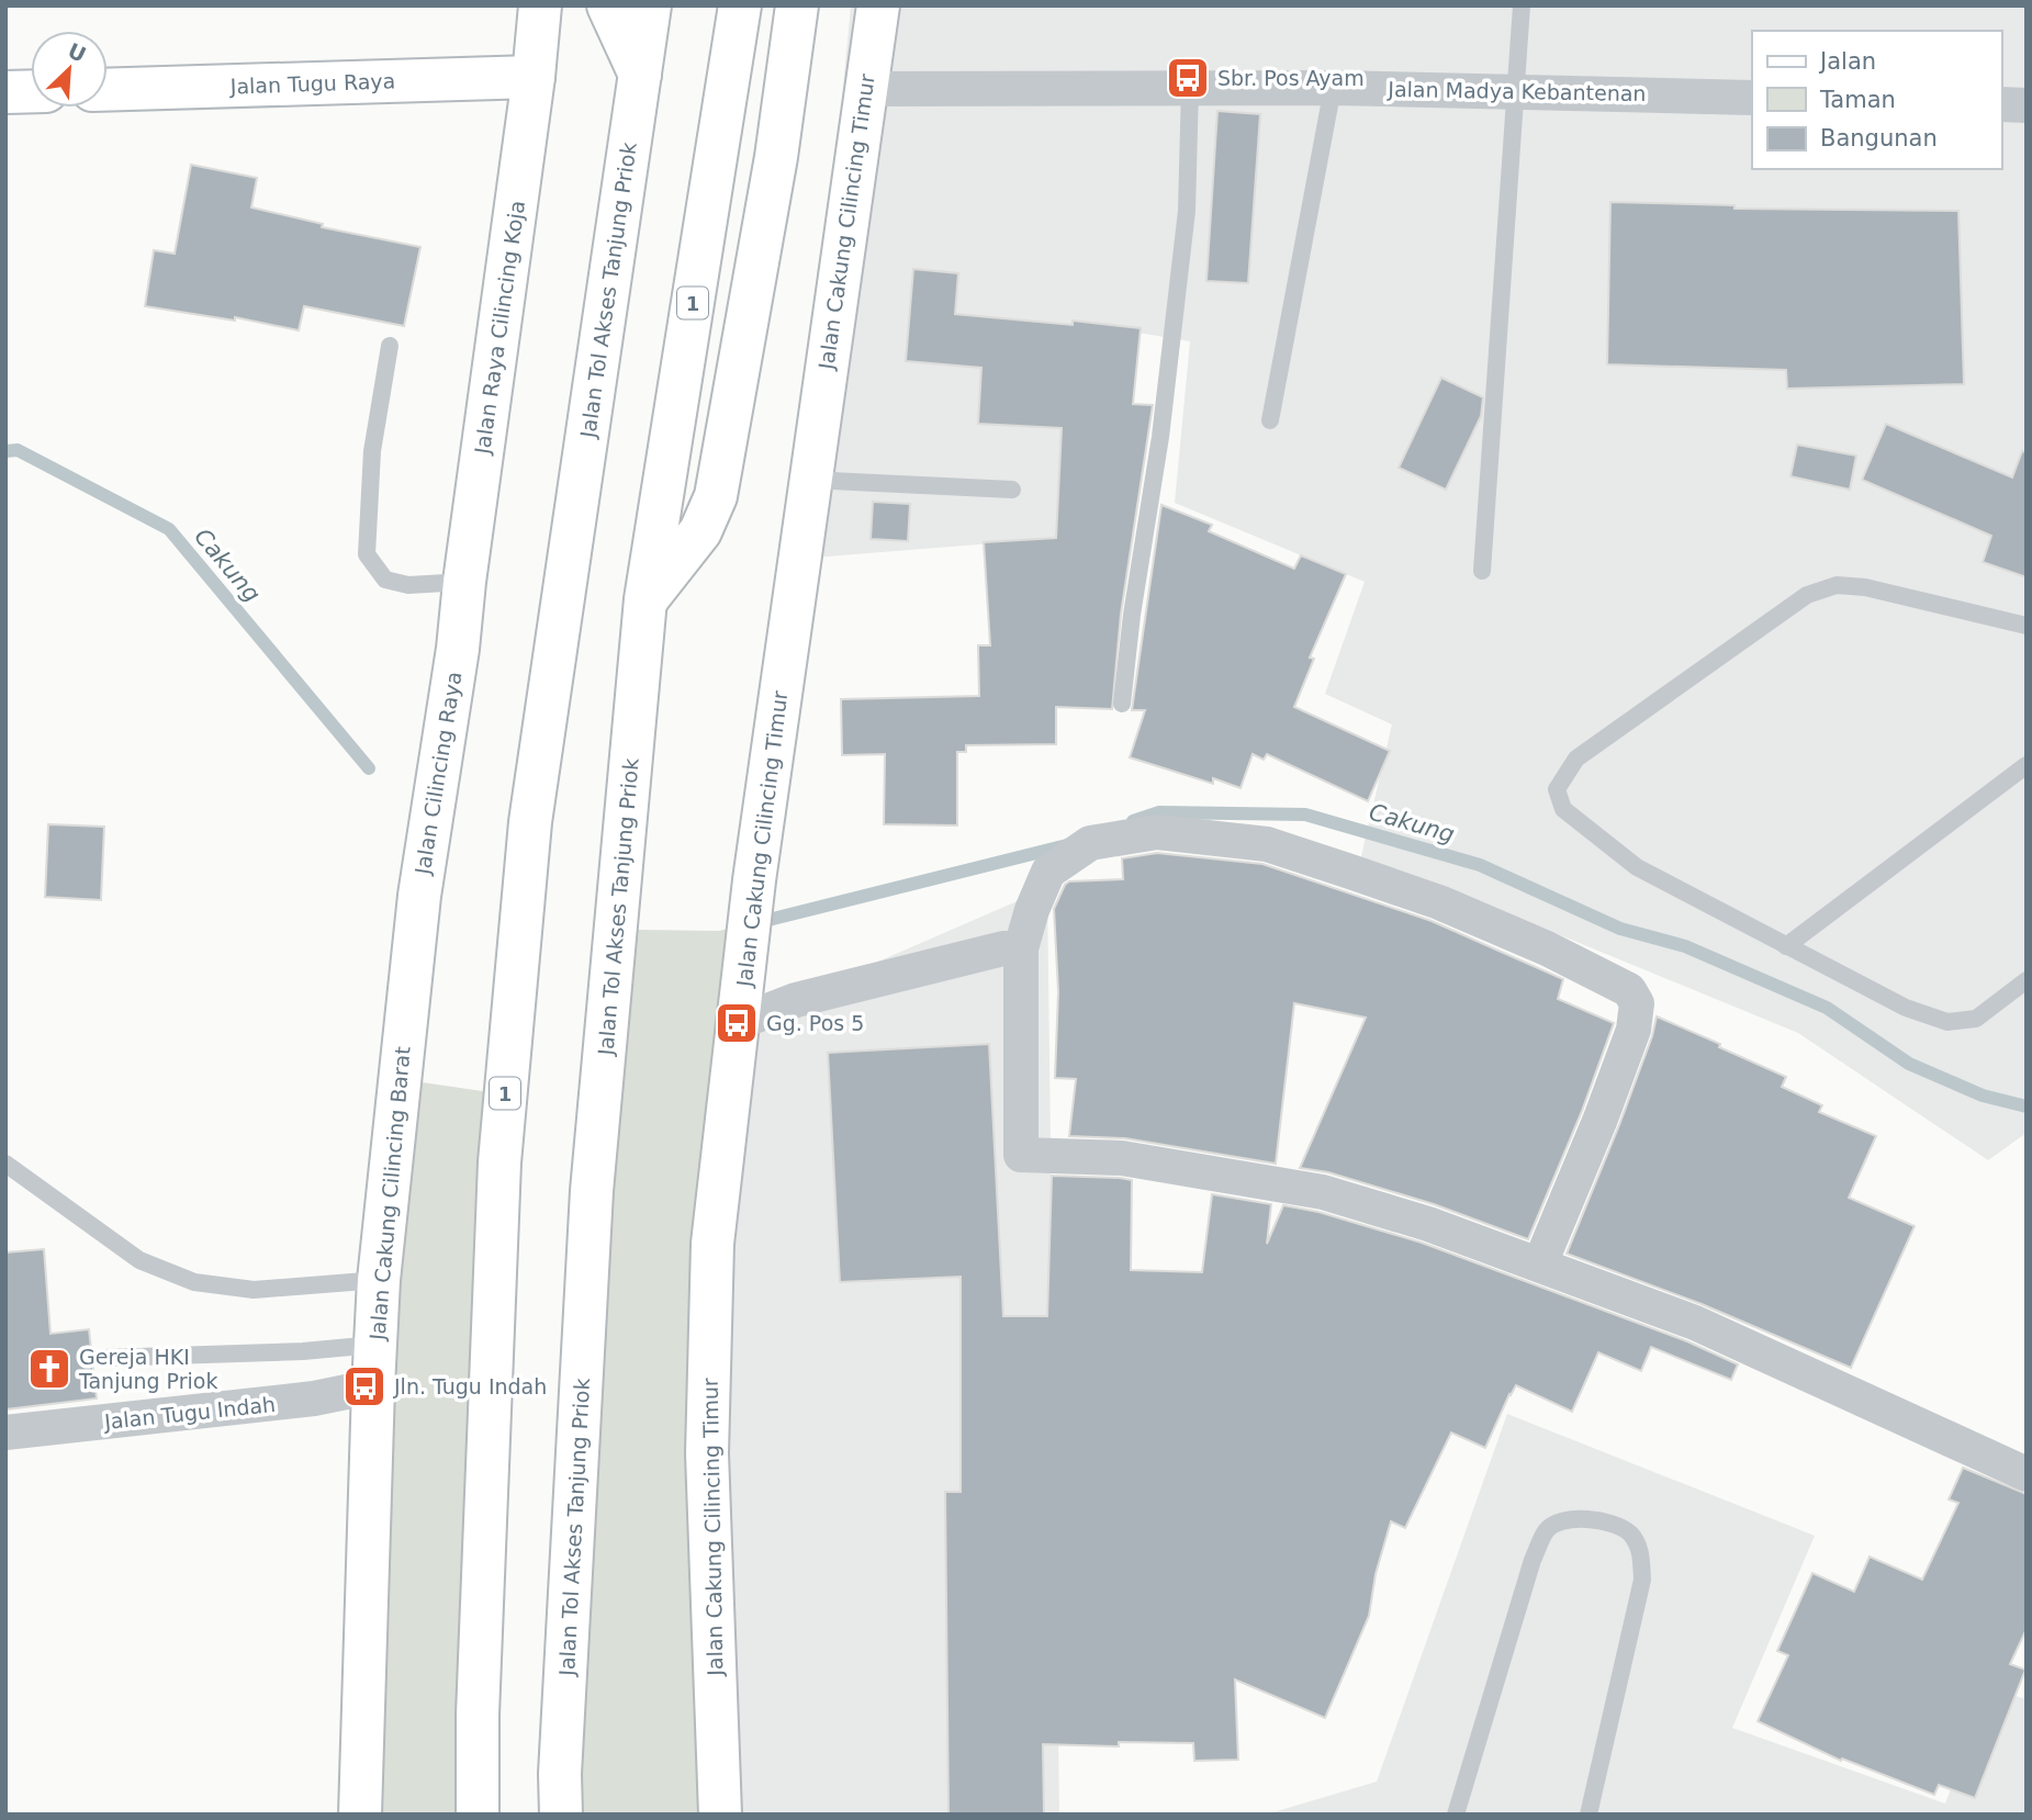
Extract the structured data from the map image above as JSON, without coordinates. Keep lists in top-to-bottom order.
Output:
{
  "streets": {
    "main road": [
      "Jalan Tugu Raya",
      "Jalan Cakung Cilincing Timur",
      "Jalan Tol Akses Tanjung Priok",
      "1",
      "Jalan Raya Cilincing Koja",
      "Jalan Cilincing Raya",
      "Jalan Cakung Cilincing Barat"
    ],
    "street": ["Jalan Madya Kebantenan", "Jalan Tugu Indah"]
  },
  "crossings": [
    ["Jalan Tugu Raya", "Jalan Raya Cilincing Koja"],
    ["Jalan Madya Kebantenan", "Jalan Cakung Cilincing Timur"],
    ["Jalan Raya Cilincing Koja", "Jalan Cilincing Raya"],
    ["Jalan Cilincing Raya", "Jalan Cakung Cilincing Barat"],
    ["Jalan Cakung Cilincing Barat", "Jalan Tugu Indah"]
  ],
  "water": ["Cakung"],
  "places": {
    "bus stop": ["Sbr. Pos Ayam", "Gg. Pos 5", "Jln. Tugu Indah"],
    "church": ["Gereja HKI Tanjung Priok"]
  },
  "legend": ["Jalan", "Taman", "Bangunan"],
  "north": "top right"
}
